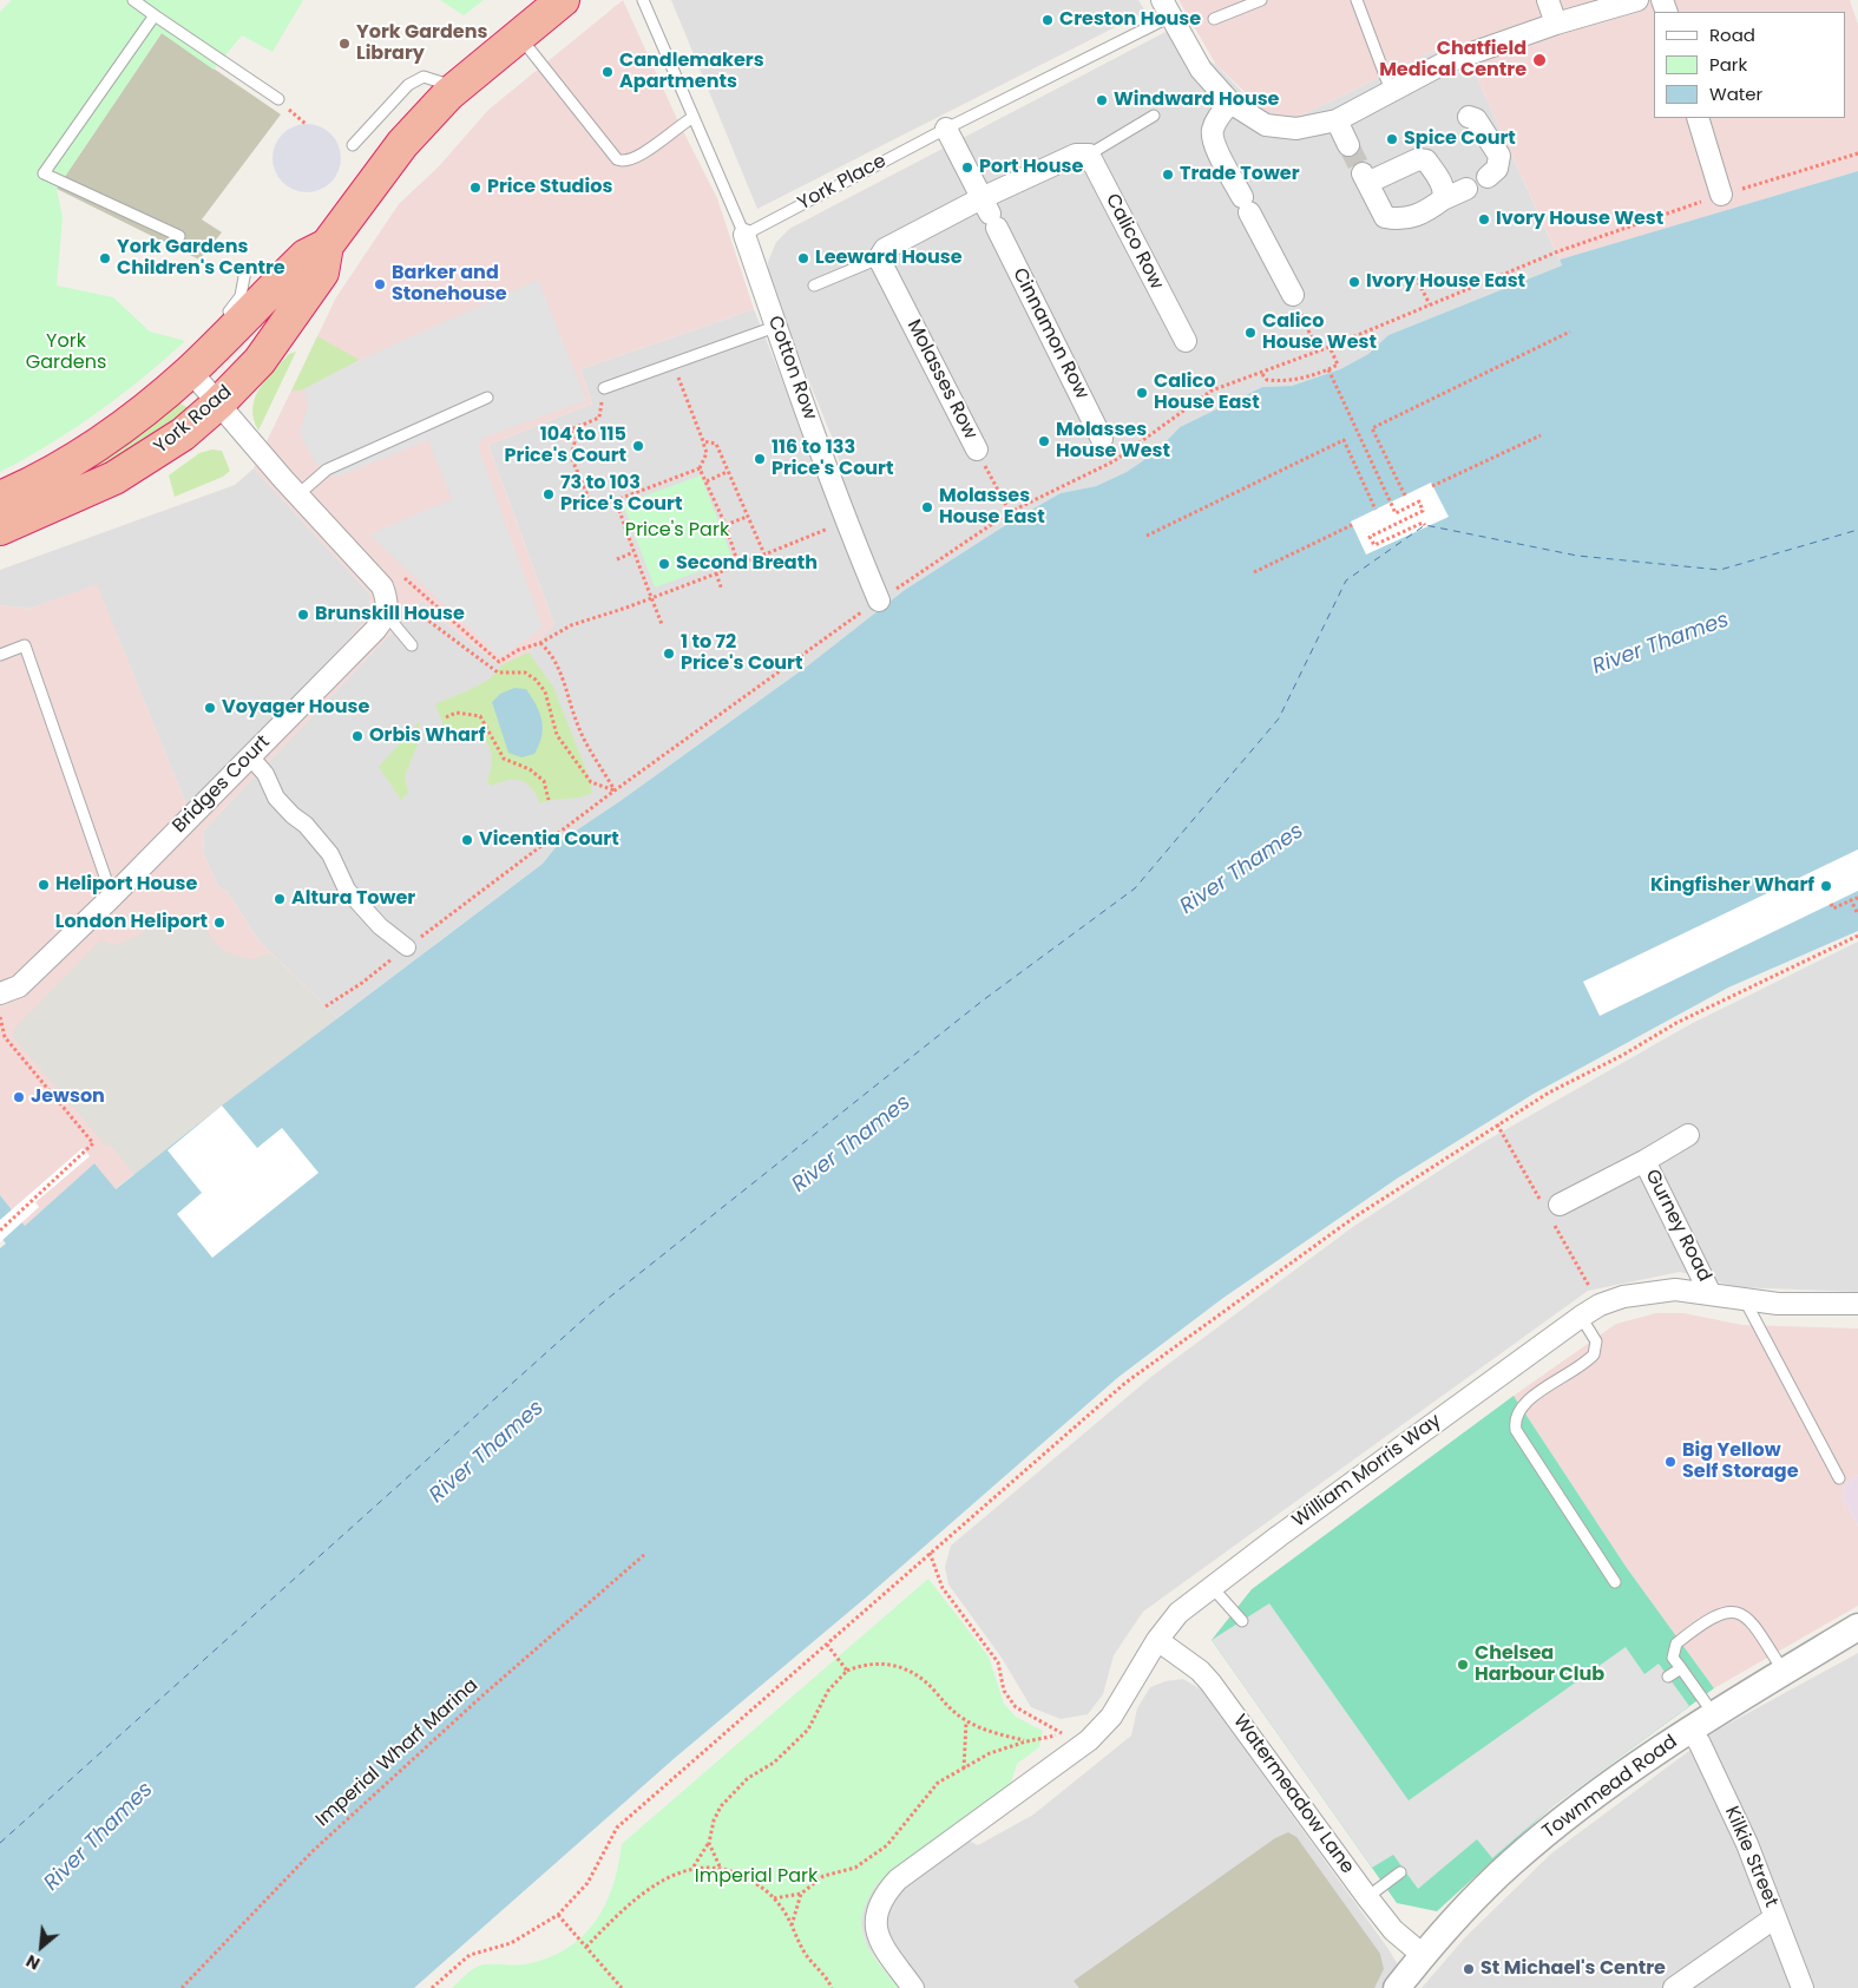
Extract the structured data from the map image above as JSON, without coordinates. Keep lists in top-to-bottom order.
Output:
{
  "streets": {
    "highway": ["York Road"],
    "street": [
      "Calico Row",
      "Cinnamon Row",
      "Cotton Row",
      "Molasses Row",
      "Bridges Court",
      "Gurney Road",
      "William Morris Way",
      "Townmead Road",
      "Watermeadow Lane",
      "Kilkie Street"
    ],
    "lane": ["York Place"],
    "path": ["Imperial Wharf Marina"]
  },
  "crossings": [
    ["York Place", "Cinnamon Row"],
    ["York Place", "Cotton Row"],
    ["Gurney Road", "William Morris Way"],
    ["William Morris Way", "Watermeadow Lane"],
    ["Townmead Road", "Watermeadow Lane"],
    ["Townmead Road", "Kilkie Street"]
  ],
  "water": ["River Thames"],
  "parks": ["York Gardens", "Price's Park", "Imperial Park"],
  "places": [
    "Creston House",
    "York Gardens Library",
    "Chatfield Medical Centre",
    "Candlemakers Apartments",
    "Windward House",
    "Spice Court",
    "Port House",
    "Trade Tower",
    "Price Studios",
    "Ivory House West",
    "York Gardens Children's Centre",
    "Leeward House",
    "Ivory House East",
    "Barker and Stonehouse",
    "Calico House West",
    "Calico House East",
    "Molasses House West",
    "104 to 115 Price's Court",
    "116 to 133 Price's Court",
    "73 to 103 Price's Court",
    "Molasses House East",
    "Second Breath",
    "Brunskill House",
    "1 to 72 Price's Court",
    "Voyager House",
    "Orbis Wharf",
    "Vicentia Court",
    "Heliport House",
    "Kingfisher Wharf",
    "Altura Tower",
    "London Heliport",
    "Jewson",
    "Big Yellow Self Storage",
    "Chelsea Harbour Club",
    "St Michael's Centre"
  ],
  "legend": ["Road", "Park", "Water"],
  "north": "bottom left"
}
